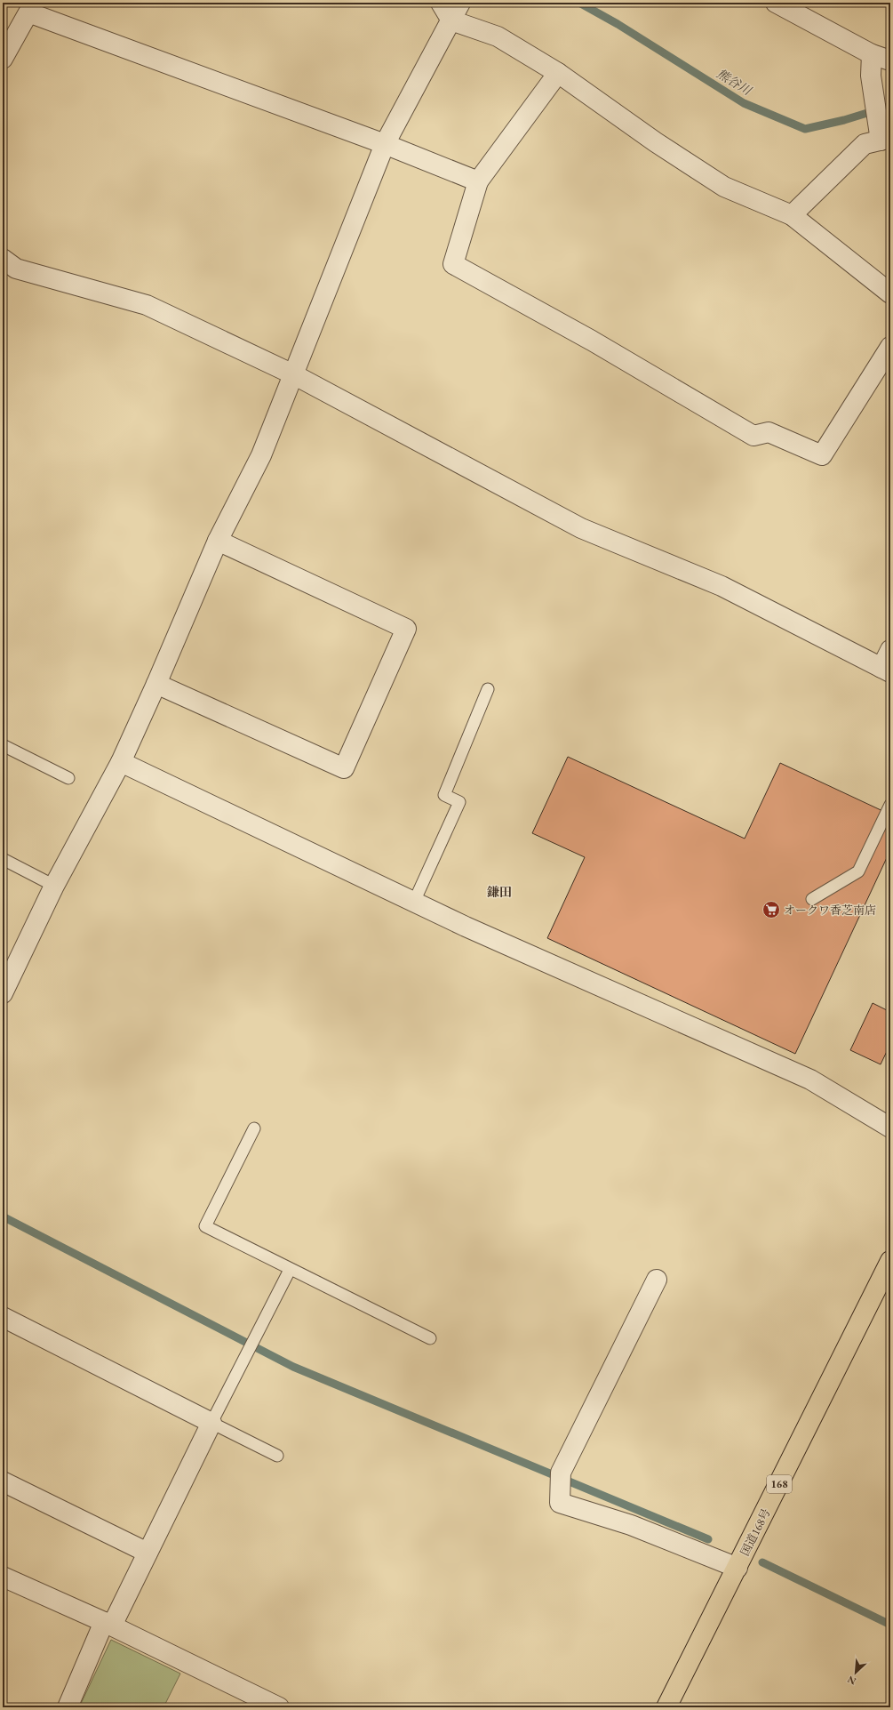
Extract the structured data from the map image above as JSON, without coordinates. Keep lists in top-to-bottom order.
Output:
{
  "streets": {
    "highway": ["168", "国道168号"]
  },
  "districts": ["鎌田"],
  "water": ["熊谷川"],
  "places": {
    "supermarket": ["オークワ香芝南店"]
  },
  "north": "bottom left"
}
